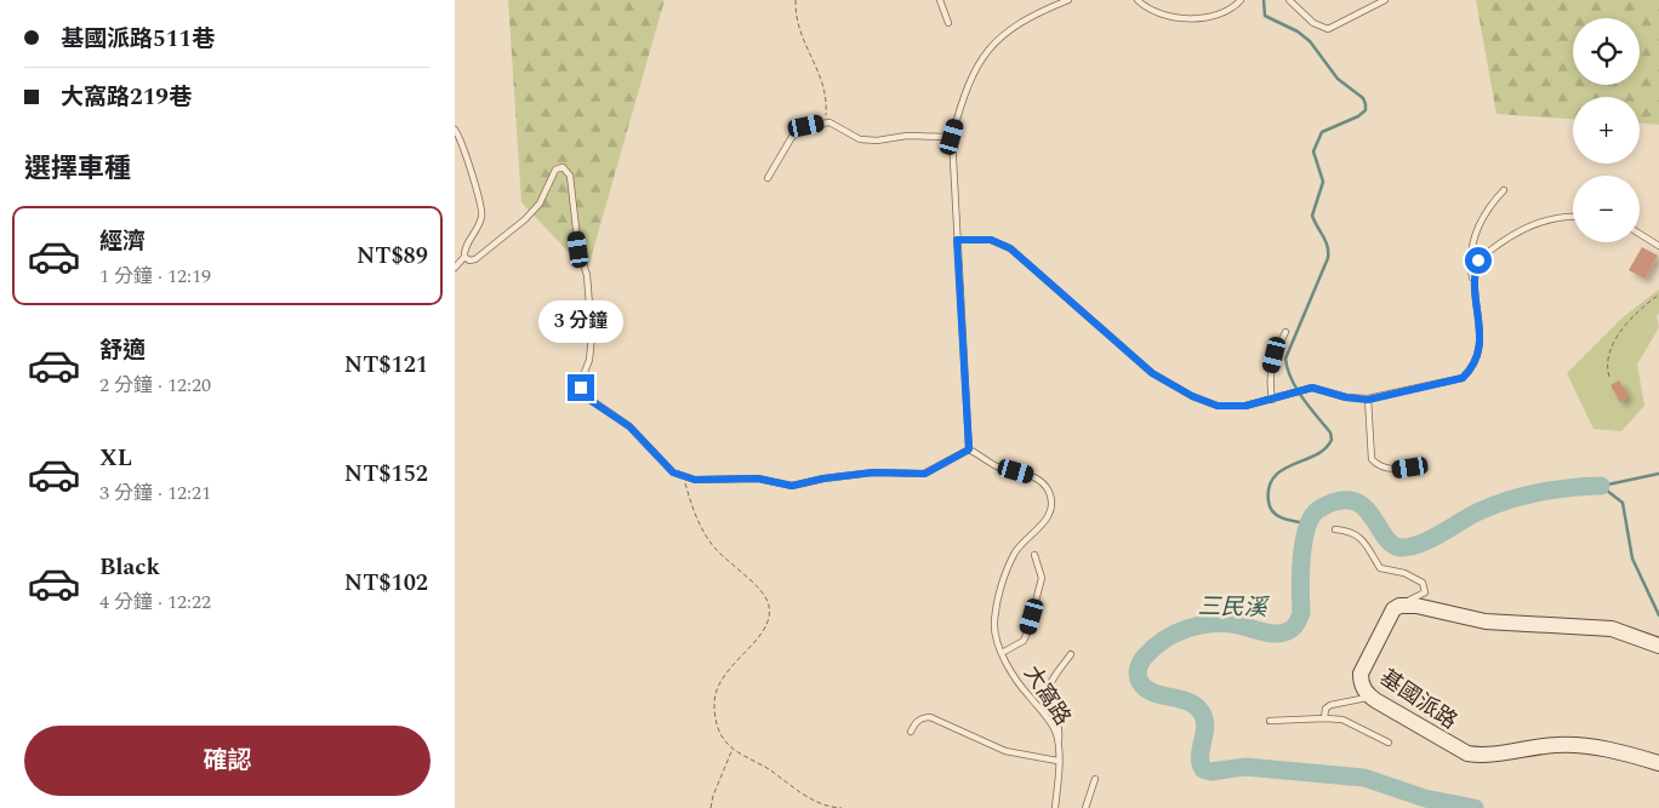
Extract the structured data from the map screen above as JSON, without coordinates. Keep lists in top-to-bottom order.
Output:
{
  "streets": {
    "street": ["基國派路"],
    "lane": ["大窩路"]
  },
  "water": ["三民溪"],
  "page": {
    "banner": ["基國派路511巷", "大窩路219巷"],
    "map_buttons": ["+", "−"],
    "heading": "選擇車種",
    "list": [
      {
        "name": "經濟",
        "note": "1 分鐘 · 12:19",
        "value": "NT$89"
      },
      {
        "name": "舒適",
        "note": "2 分鐘 · 12:20",
        "value": "NT$121"
      },
      {
        "name": "XL",
        "note": "3 分鐘 · 12:21",
        "value": "NT$152"
      },
      {
        "name": "Black",
        "note": "4 分鐘 · 12:22",
        "value": "NT$102"
      }
    ],
    "bubble": "3 分鐘",
    "buttons": "確認"
  }
}
